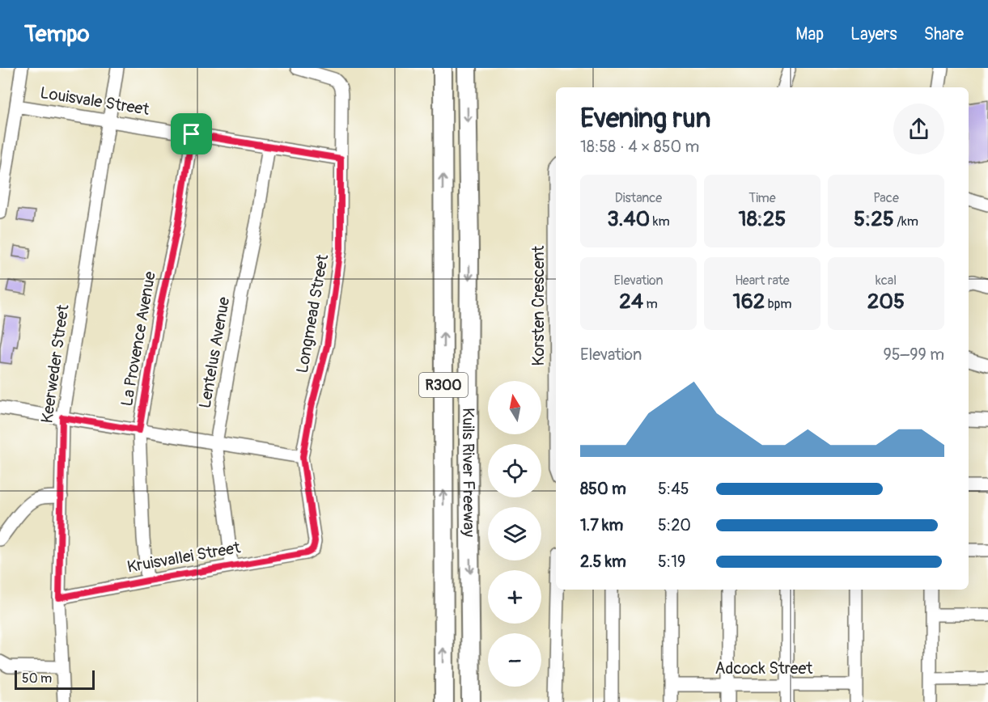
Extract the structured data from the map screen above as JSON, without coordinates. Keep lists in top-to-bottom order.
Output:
{
  "streets": {
    "highway": ["R300", "Kuils River Freeway"],
    "street": [
      "Louisvale Street",
      "Korsten Crescent",
      "Longmead Street",
      "La Provence Avenue",
      "Lentelus Avenue",
      "Keerweder Street",
      "Kruisvallei Street",
      "Adcock Street"
    ]
  },
  "crossings": [
    ["Louisvale Street", "Longmead Street"],
    ["Louisvale Street", "La Provence Avenue"],
    ["Louisvale Street", "Lentelus Avenue"],
    ["Louisvale Street", "Keerweder Street"],
    ["Longmead Street", "Kruisvallei Street"],
    ["La Provence Avenue", "Kruisvallei Street"],
    ["Lentelus Avenue", "Kruisvallei Street"],
    ["Keerweder Street", "Kruisvallei Street"]
  ],
  "scale_bar": "50 m",
  "north": "top",
  "page": {
    "header": "Tempo",
    "nav": ["Map", "Layers", "Share"],
    "heading": ["Evening run", "18:58 · 4 × 850 m"],
    "stats": [
      ["Distance", "3.40 km"],
      ["Time", "18:25"],
      ["Pace", "5:25 /km"],
      ["Elevation", "24 m"],
      ["Heart rate", "162 bpm"],
      ["kcal", "205"]
    ],
    "chart": ["Elevation", "95–99 m"],
    "map_buttons": ["+", "−"],
    "list": [
      {
        "name": "850 m",
        "note": "5:45"
      },
      {
        "name": "1.7 km",
        "note": "5:20"
      },
      {
        "name": "2.5 km",
        "note": "5:19"
      }
    ],
    "scale": "50 m"
  }
}
